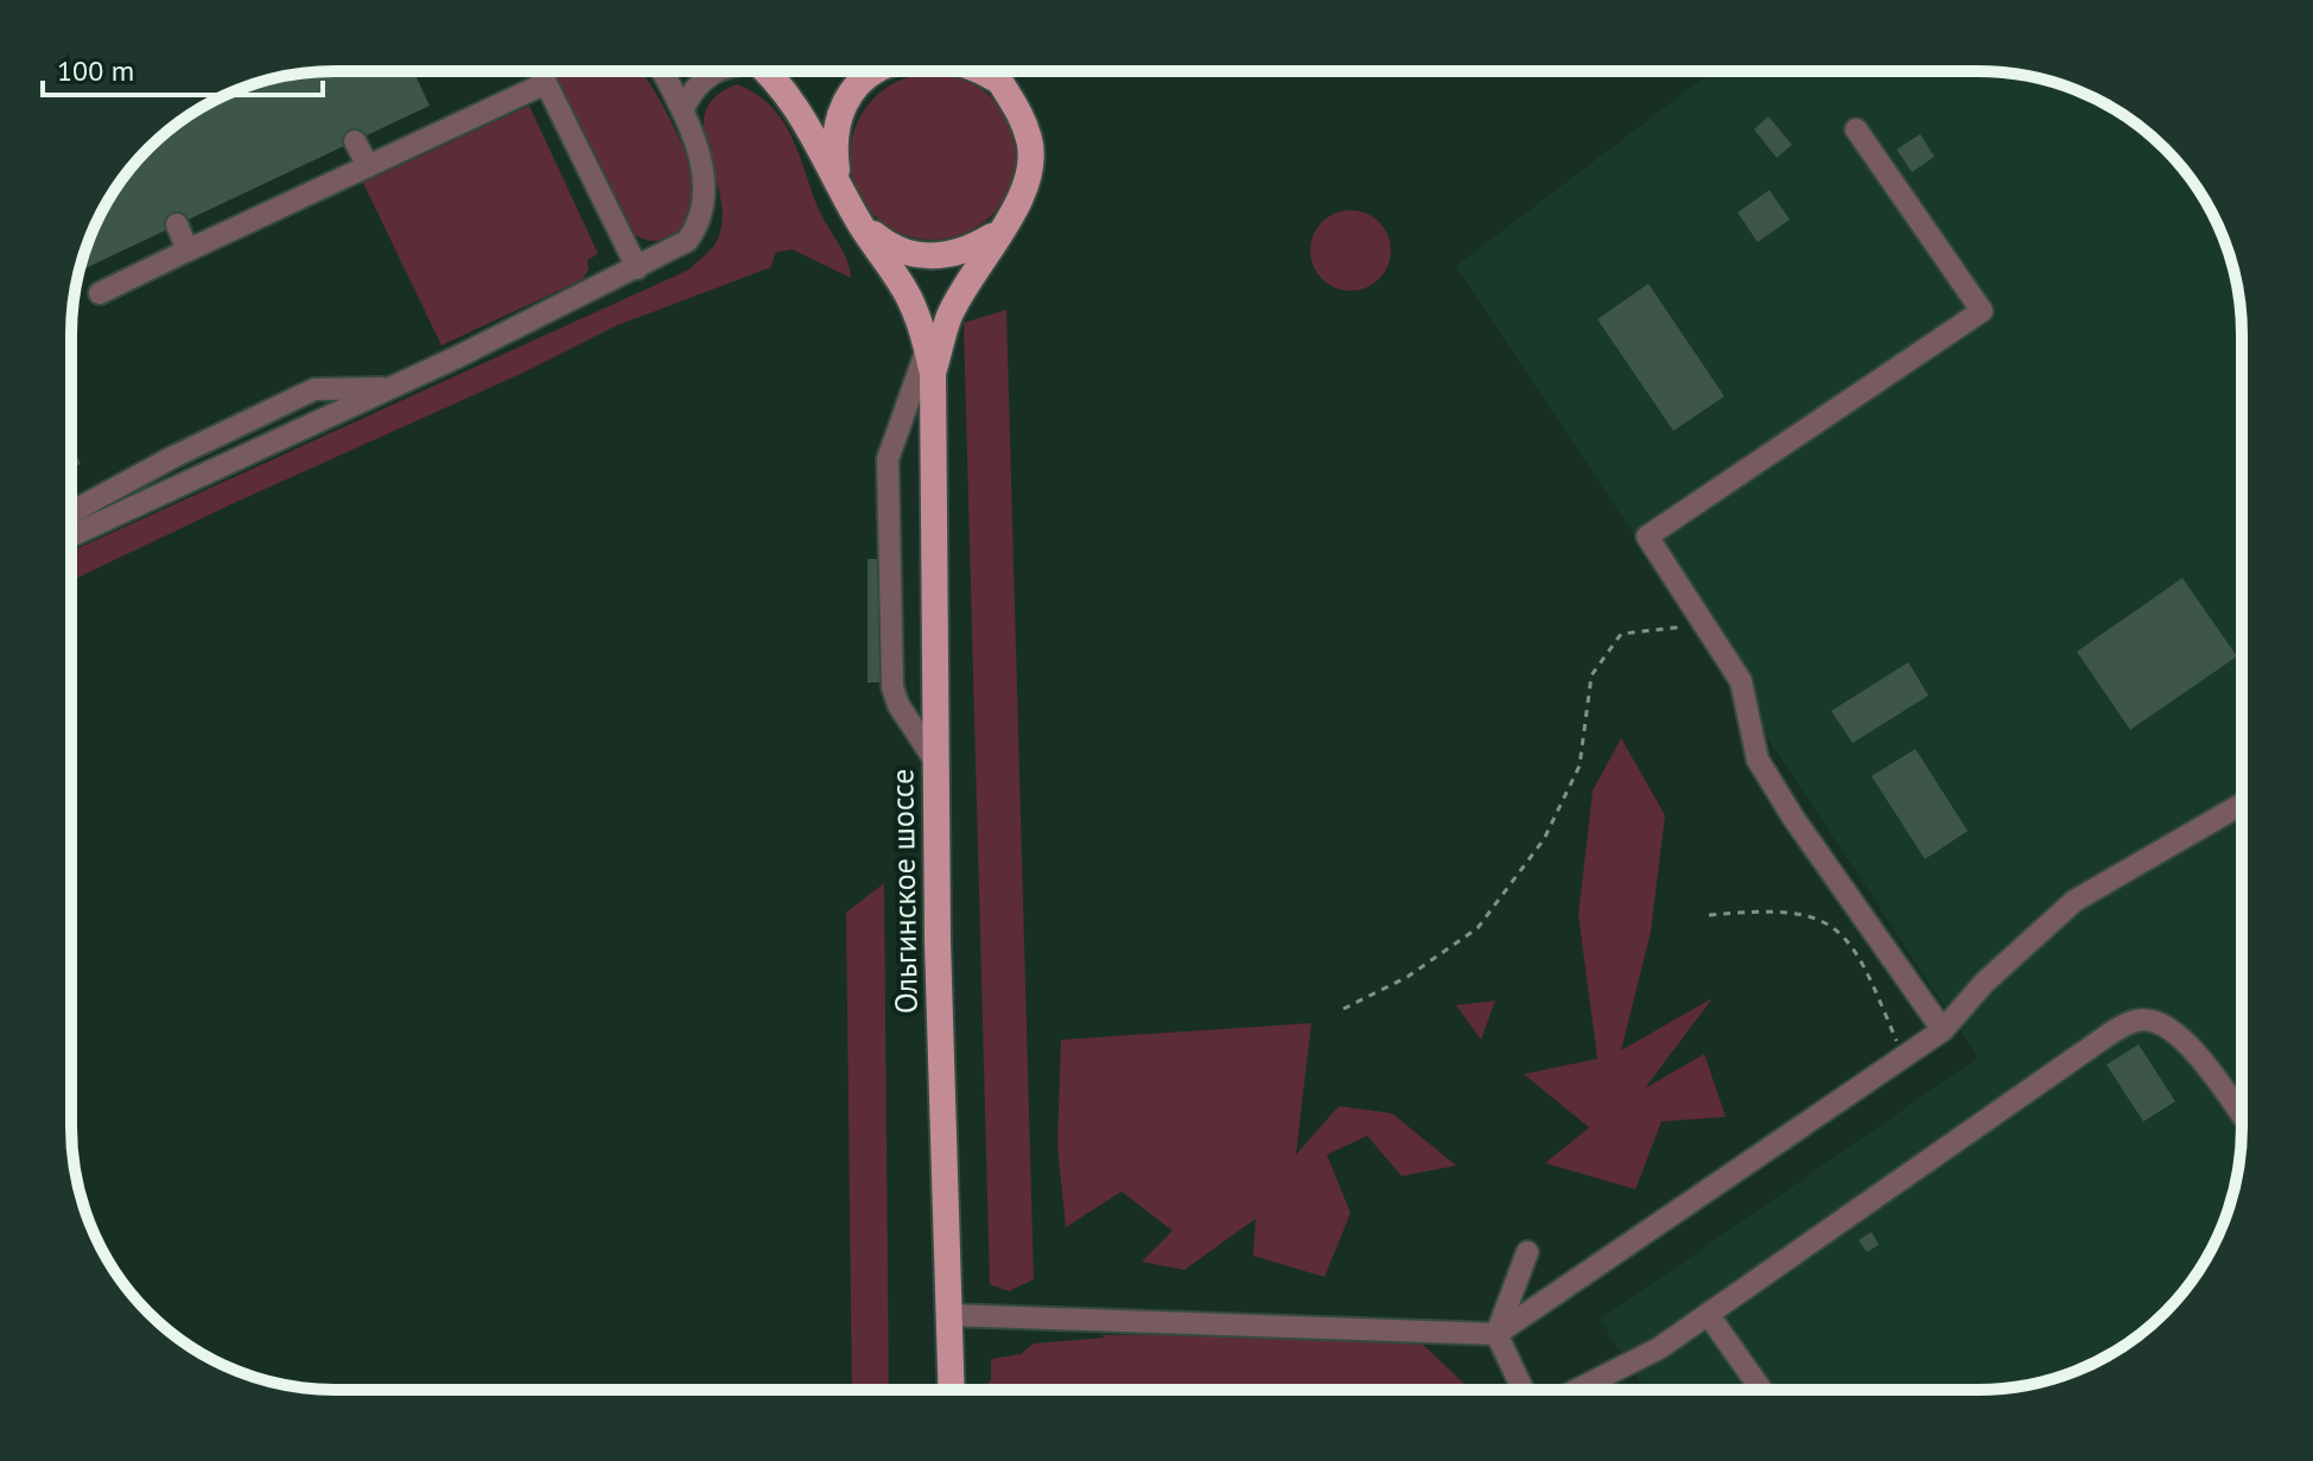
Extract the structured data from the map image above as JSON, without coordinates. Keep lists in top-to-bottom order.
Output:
{
  "streets": {
    "main road": ["Ольгинское шоссе"]
  },
  "scale_bar": "100 m"
}
